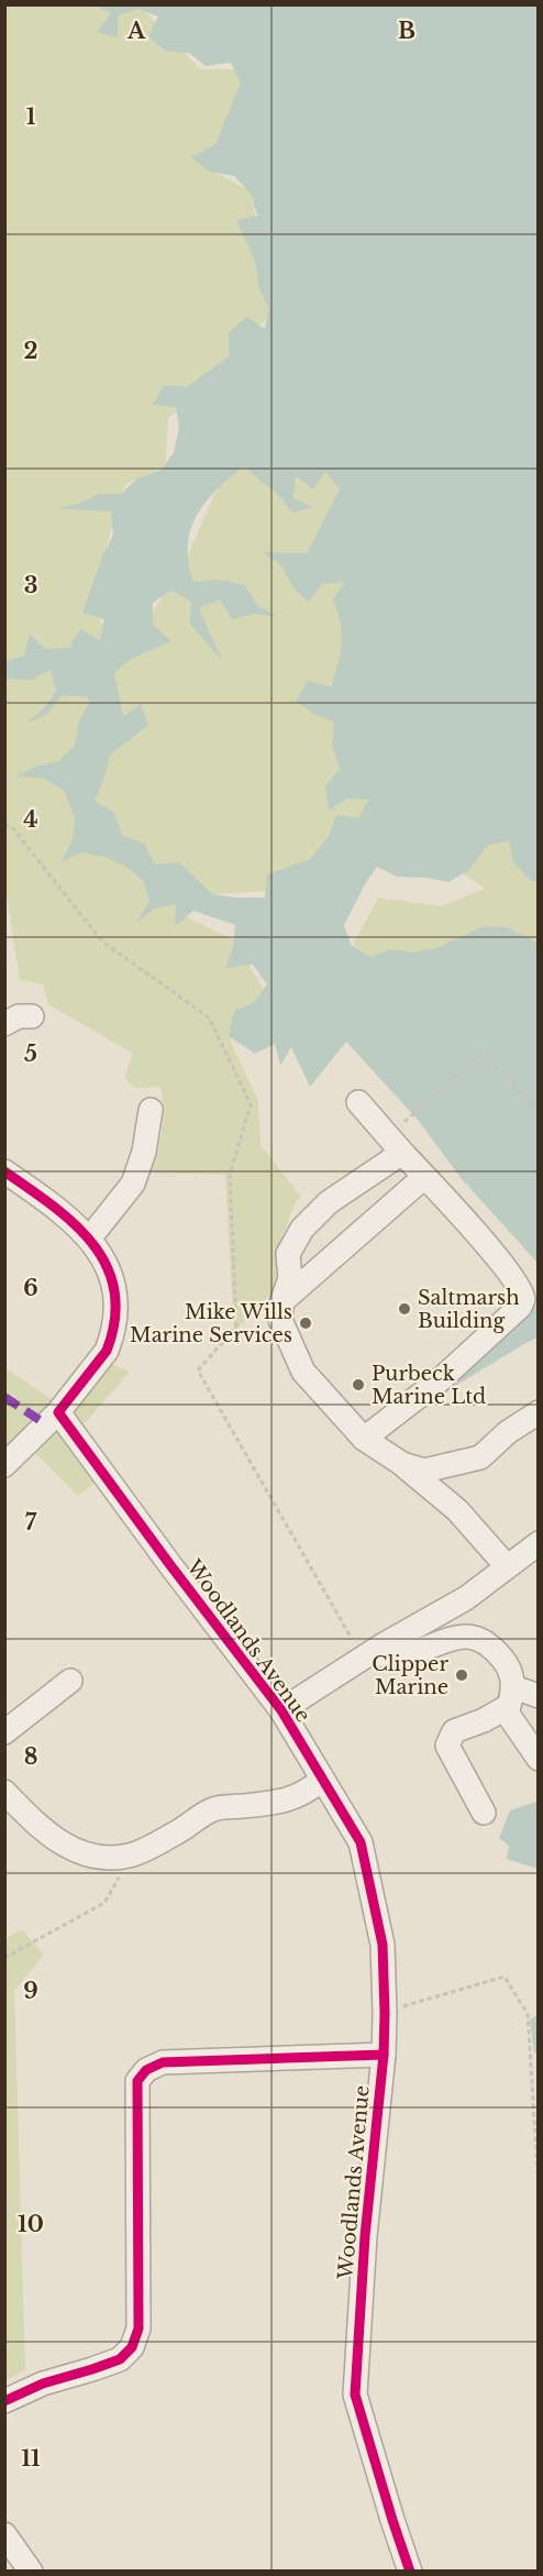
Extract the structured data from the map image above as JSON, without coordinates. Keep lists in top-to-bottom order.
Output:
{
  "streets": {
    "street": ["Woodlands Avenue"]
  },
  "places": [
    "Saltmarsh Building",
    "Mike Wills Marine Services",
    "Purbeck Marine Ltd",
    "Clipper Marine"
  ],
  "grid": {
    "columns": ["A", "B"],
    "rows": [
      "1",
      "2",
      "3",
      "4",
      "5",
      "6",
      "7",
      "8",
      "9",
      "10",
      "11"
    ]
  }
}
